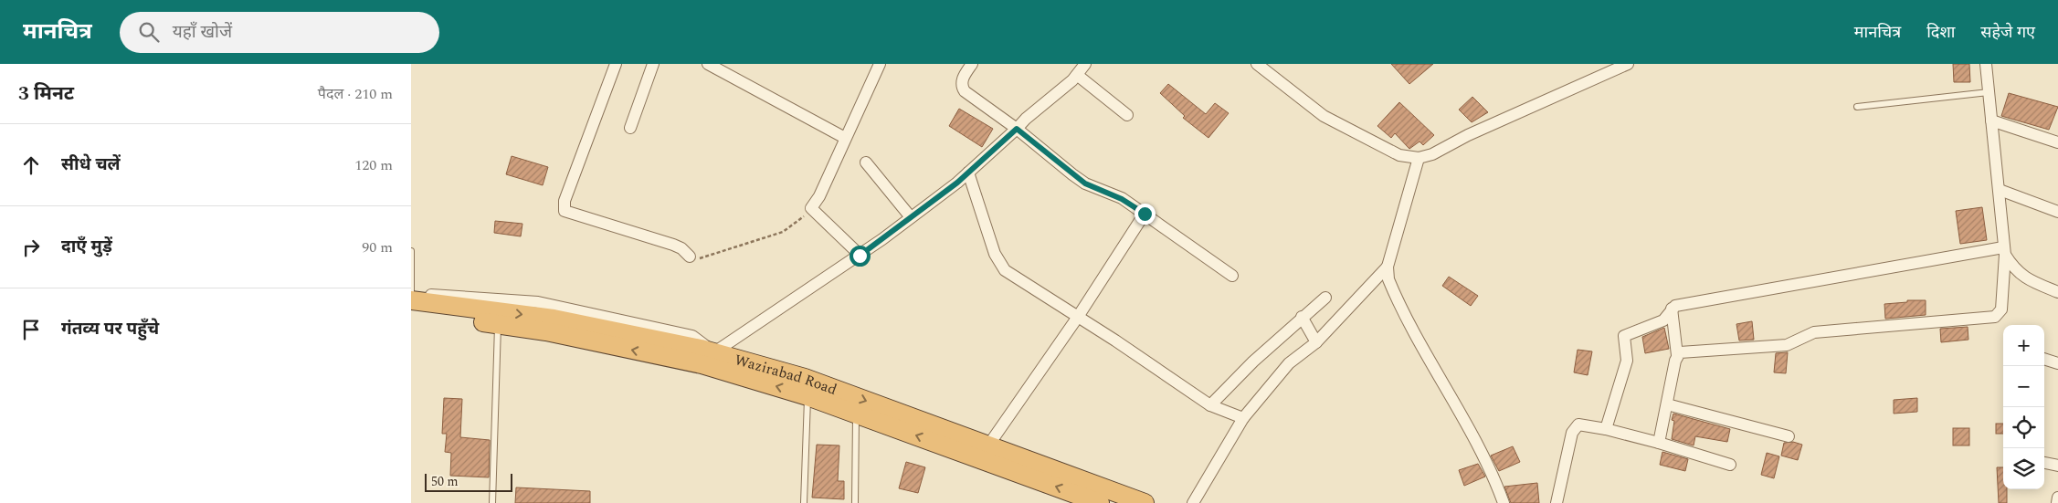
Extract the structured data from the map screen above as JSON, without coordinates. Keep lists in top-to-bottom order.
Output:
{
  "streets": {
    "highway": ["Wazirabad Road"]
  },
  "scale_bar": "50 m",
  "page": {
    "header": "मानचित्र",
    "search": "यहाँ खोजें",
    "nav": ["मानचित्र", "दिशा", "सहेजे गए"],
    "heading": ["3 मिनट", "पैदल · 210 m"],
    "list": [
      ["सीधे चलें", "120 m"],
      ["दाएँ मुड़ें", "90 m"],
      "गंतव्य पर पहुँचे"
    ],
    "map_buttons": ["+", "−"],
    "scale": "50 m"
  }
}
